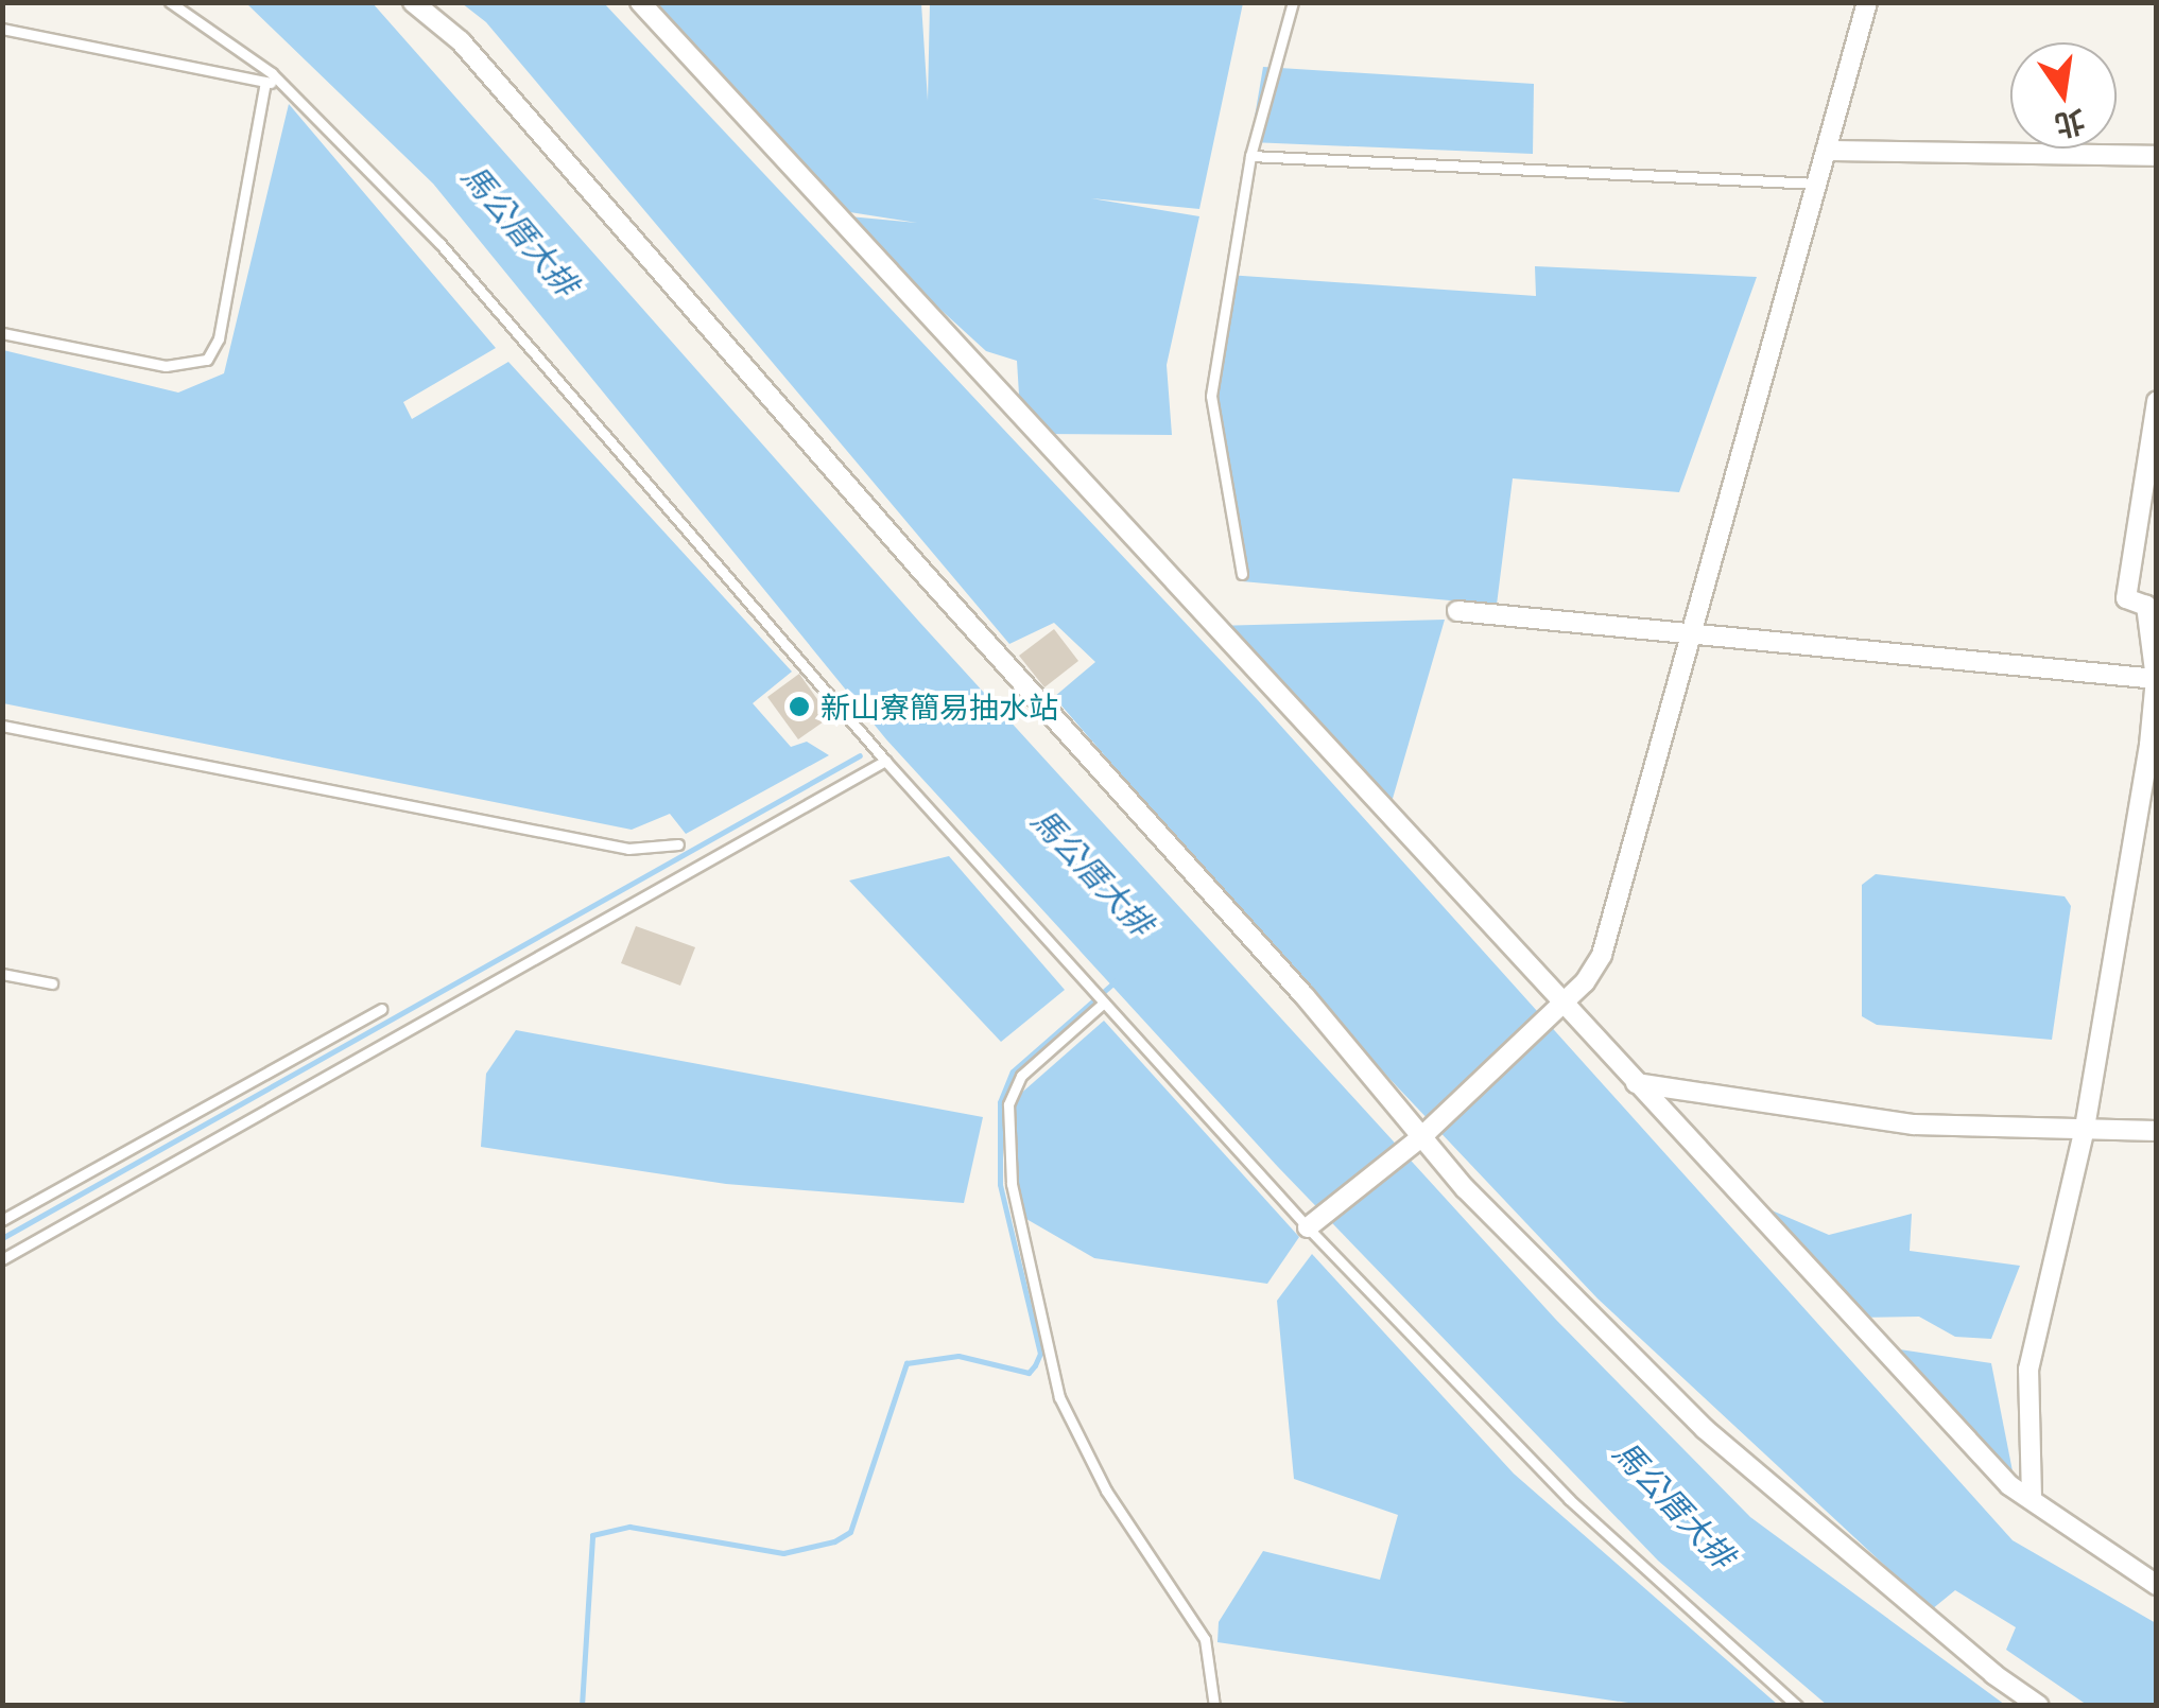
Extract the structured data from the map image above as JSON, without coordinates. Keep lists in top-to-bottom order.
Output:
{
  "water": ["馬公厝大排"],
  "places": ["新山寮簡易抽水站"],
  "north": "bottom"
}
